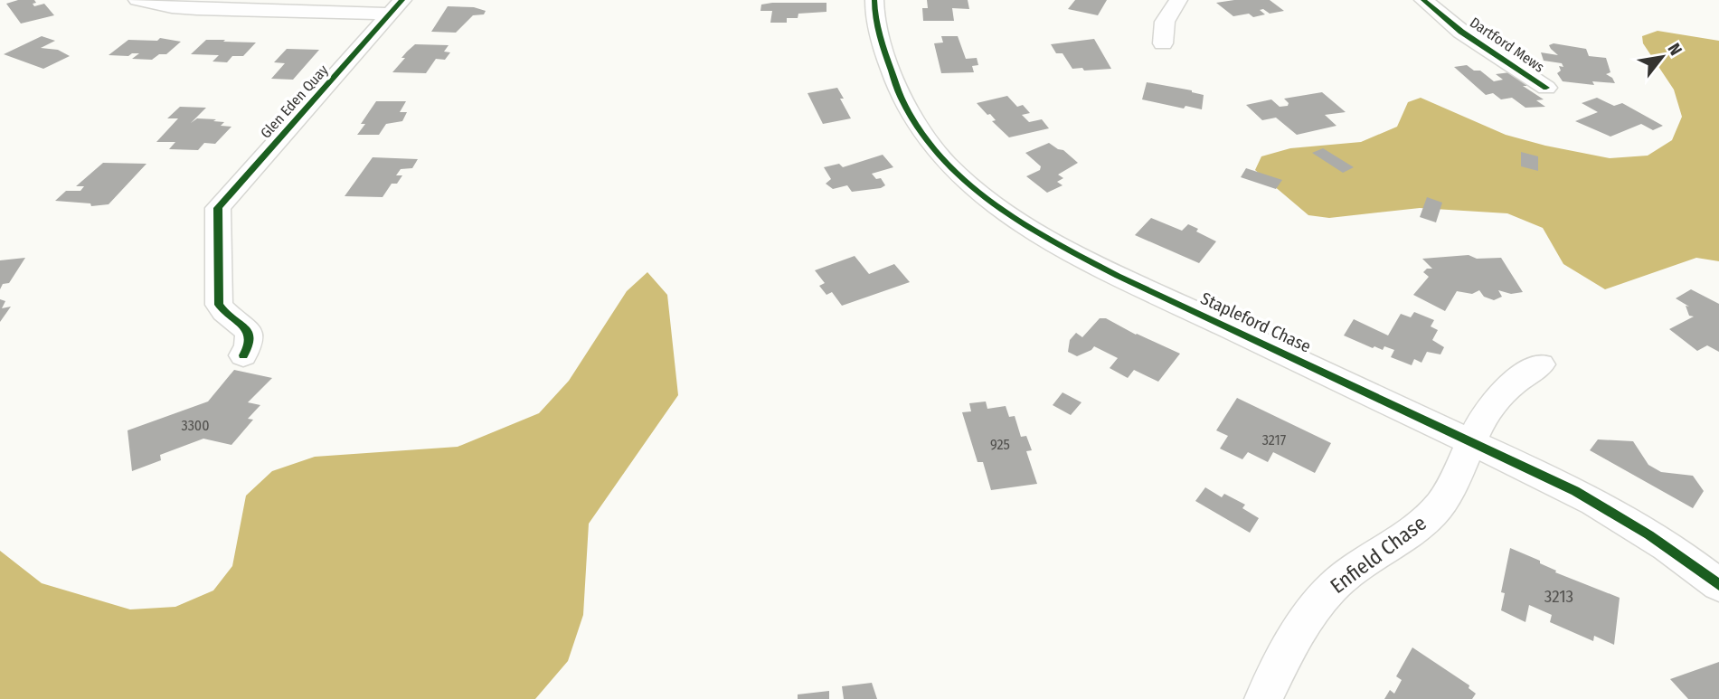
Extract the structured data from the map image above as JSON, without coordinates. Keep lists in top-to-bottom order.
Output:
{
  "streets": {
    "street": [
      "Dartford Mews",
      "Glen Eden Quay",
      "Stapleford Chase",
      "Enfield Chase"
    ]
  },
  "crossings": [
    ["Stapleford Chase", "Enfield Chase"]
  ],
  "house_numbers": [
    "3300",
    "3217",
    "925",
    "3213"
  ],
  "north": "top right"
}
